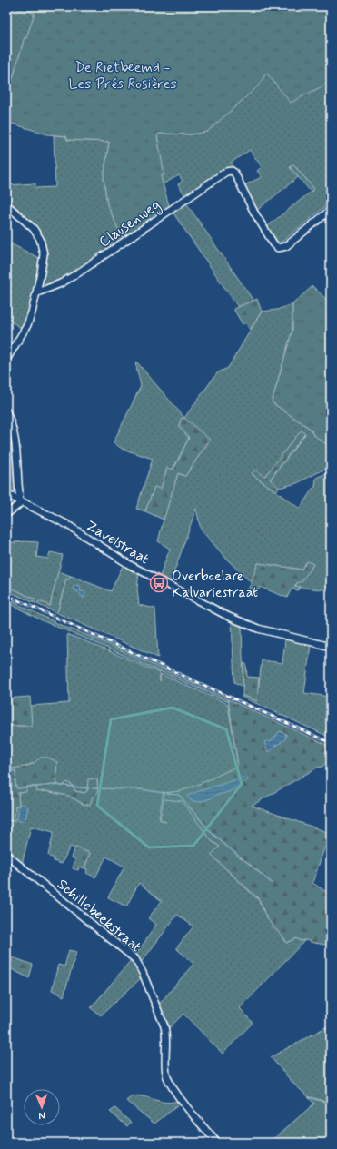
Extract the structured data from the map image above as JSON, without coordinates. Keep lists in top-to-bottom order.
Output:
{
  "streets": {
    "street": ["Clausenweg", "Zavelstraat", "Schillebeekstraat"]
  },
  "parks": ["De Rietbeemd - Les Prés Rosières"],
  "places": {
    "bus stop": ["Overboelare Kalvariestraat"]
  },
  "north": "bottom"
}
